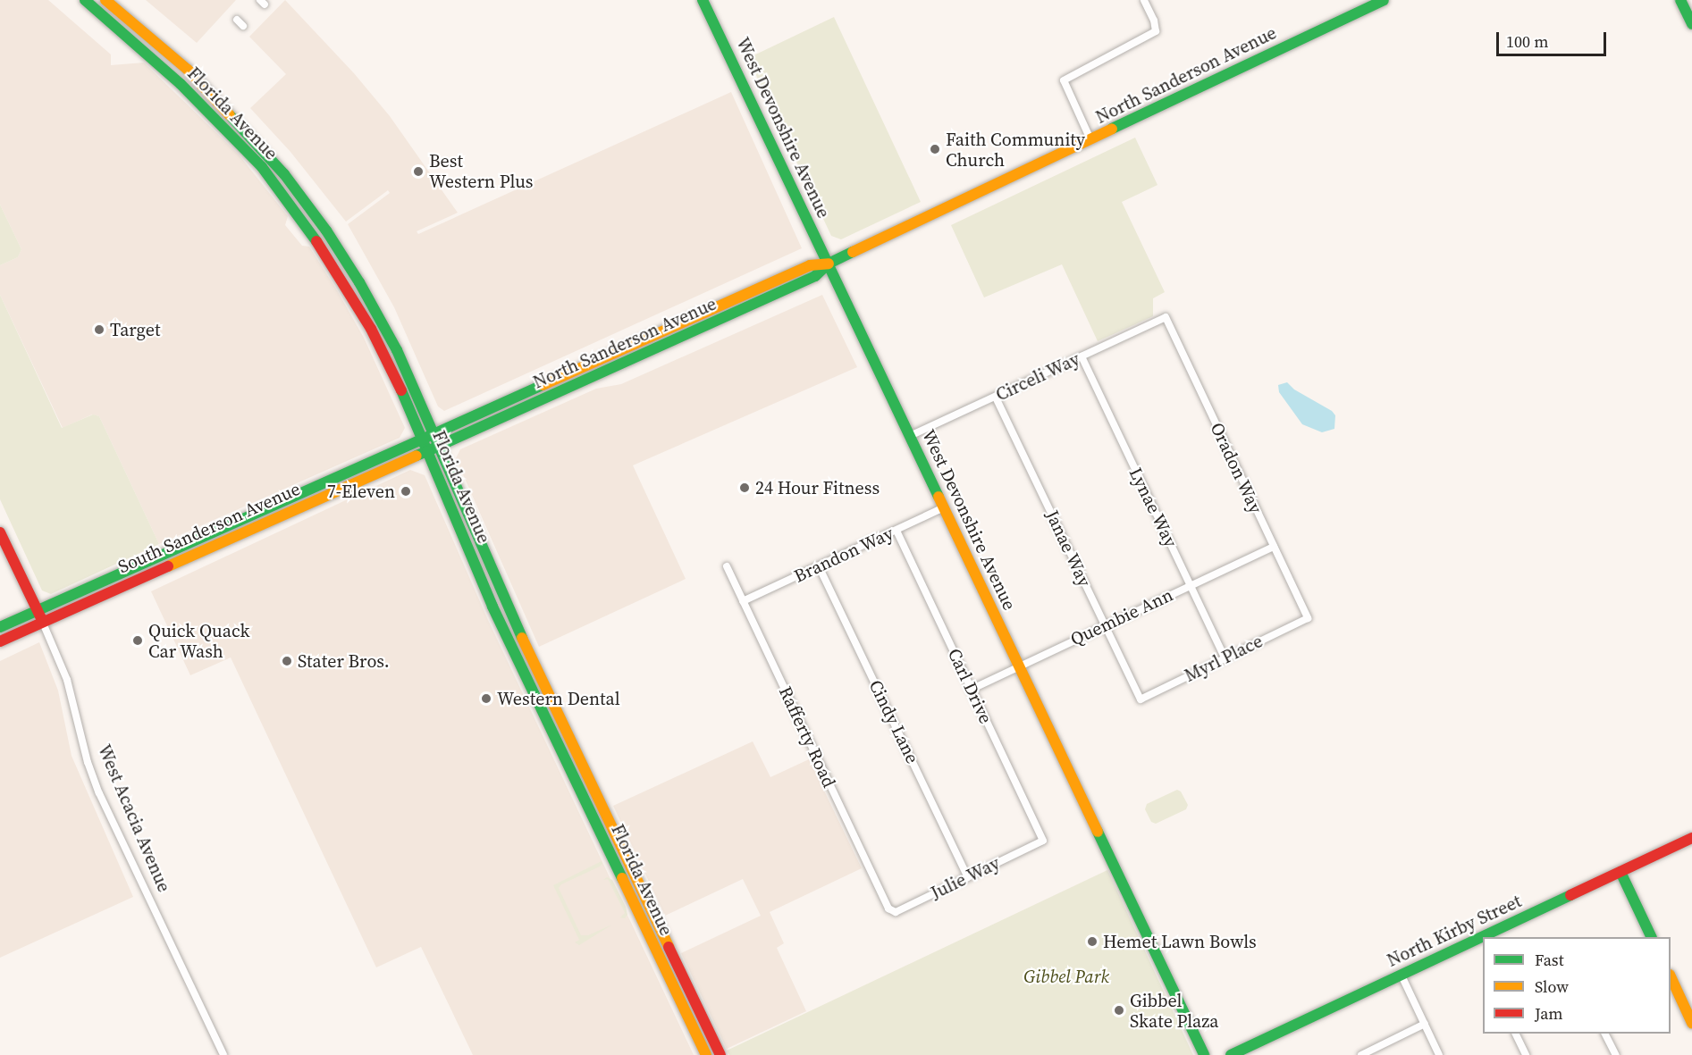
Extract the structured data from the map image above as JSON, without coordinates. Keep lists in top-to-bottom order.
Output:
{
  "streets": {
    "main road": [
      "North Sanderson Avenue",
      "Florida Avenue",
      "West Devonshire Avenue",
      "South Sanderson Avenue",
      "West Acacia Avenue",
      "North Kirby Street"
    ],
    "street": [
      "Circeli Way",
      "Oradon Way",
      "Lynae Way",
      "Janae Way",
      "Brandon Way",
      "Quembie Ann",
      "Myrl Place",
      "Carl Drive",
      "Cindy Lane",
      "Rafferty Road",
      "Julie Way"
    ]
  },
  "crossings": [
    ["North Sanderson Avenue", "Florida Avenue"],
    ["North Sanderson Avenue", "West Devonshire Avenue"],
    ["North Sanderson Avenue", "South Sanderson Avenue"],
    ["Florida Avenue", "South Sanderson Avenue"],
    ["West Devonshire Avenue", "Circeli Way"],
    ["West Devonshire Avenue", "Brandon Way"],
    ["West Devonshire Avenue", "Quembie Ann"],
    ["Circeli Way", "Oradon Way"],
    ["Circeli Way", "Lynae Way"],
    ["Circeli Way", "Janae Way"],
    ["Oradon Way", "Quembie Ann"],
    ["Oradon Way", "Myrl Place"],
    ["Lynae Way", "Quembie Ann"],
    ["Lynae Way", "Myrl Place"],
    ["South Sanderson Avenue", "West Acacia Avenue"],
    ["Janae Way", "Quembie Ann"],
    ["Janae Way", "Myrl Place"],
    ["Brandon Way", "Carl Drive"],
    ["Brandon Way", "Cindy Lane"],
    ["Brandon Way", "Rafferty Road"],
    ["Quembie Ann", "Carl Drive"],
    ["Carl Drive", "Julie Way"],
    ["Cindy Lane", "Julie Way"],
    ["Rafferty Road", "Julie Way"]
  ],
  "parks": ["Gibbel Park"],
  "places": [
    "Faith Community Church",
    "Best Western Plus",
    "Target",
    "24 Hour Fitness",
    "7-Eleven",
    "Quick Quack Car Wash",
    "Stater Bros.",
    "Western Dental",
    "Hemet Lawn Bowls",
    "Gibbel Skate Plaza"
  ],
  "legend": ["Fast", "Slow", "Jam"],
  "scale_bar": "100 m"
}
